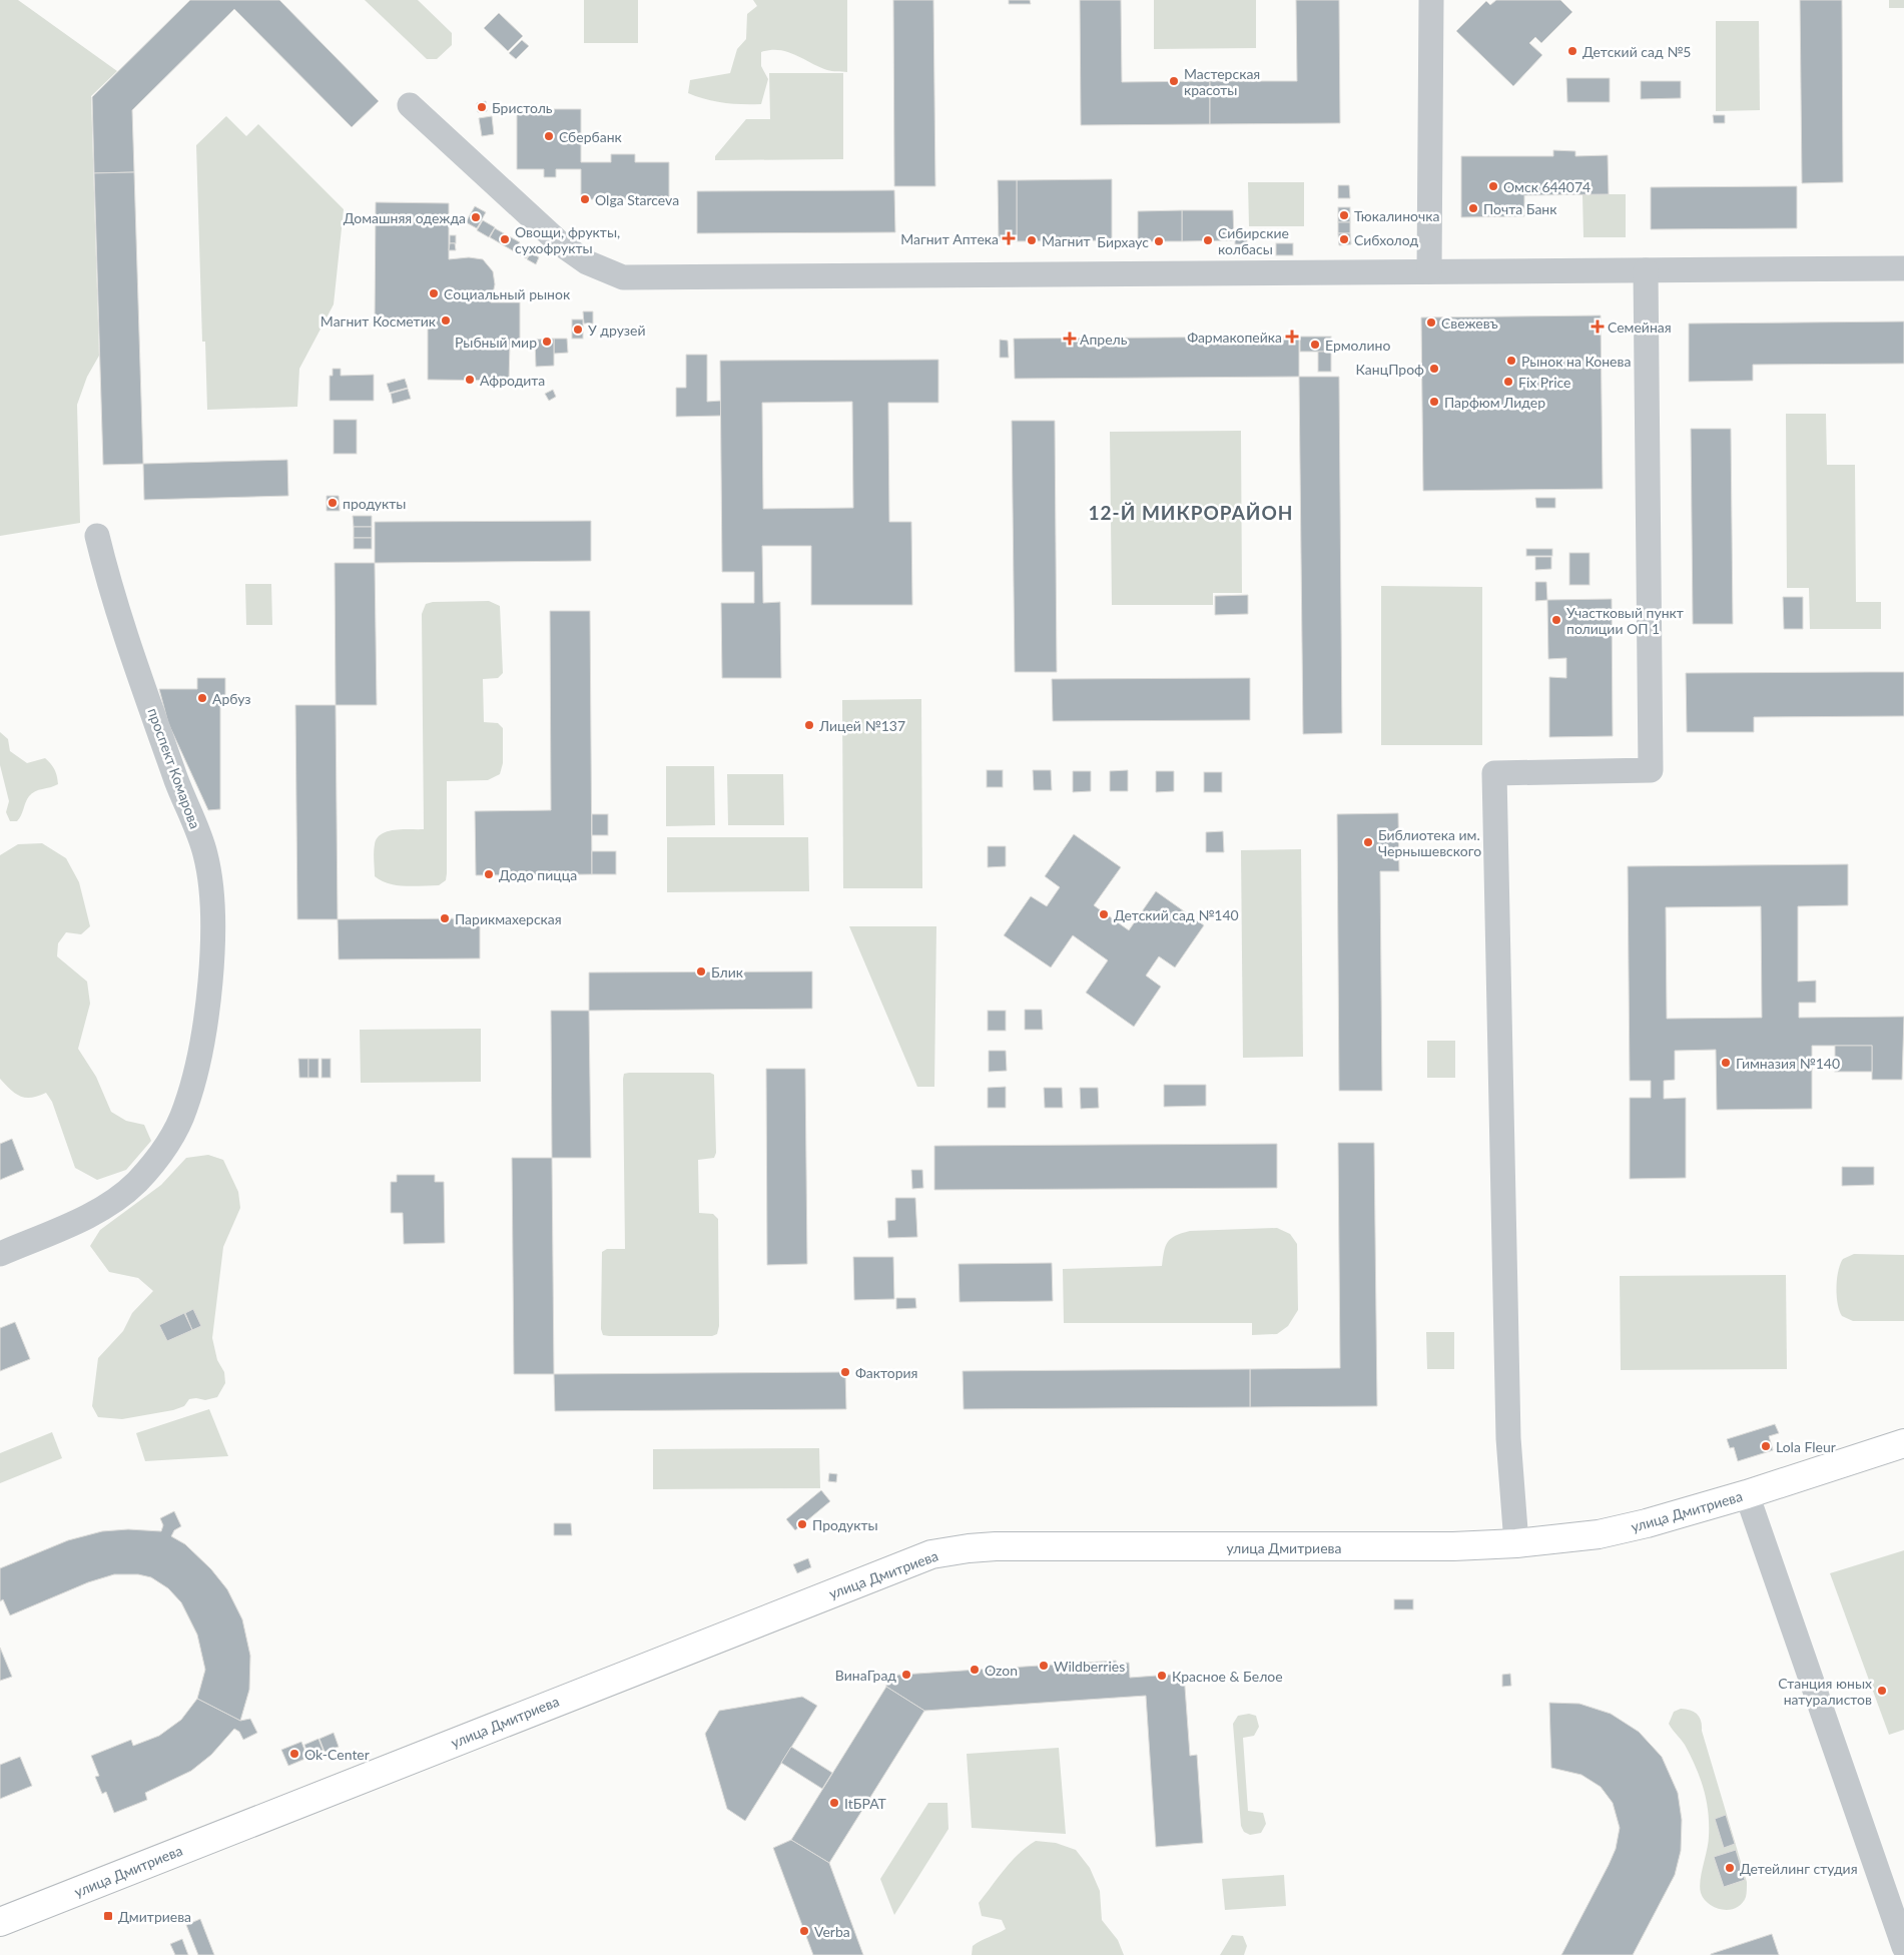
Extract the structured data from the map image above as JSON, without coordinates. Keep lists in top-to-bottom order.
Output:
{
  "streets": {
    "main road": ["улица Дмитриева"],
    "street": ["проспект Комарова"]
  },
  "districts": ["12-Й МИКРОРАЙОН"],
  "places": {
    "other": [
      "Детский сад №5",
      "Мастерская красоты",
      "Бристоль",
      "Сбербанк",
      "Омск 644074",
      "Olga Starceva",
      "Почта Банк",
      "Тюкалиночка",
      "Домашняя одежда",
      "Овощи, фрукты, сухофрукты",
      "Сибхолод",
      "Магнит",
      "Сибирские колбасы",
      "Бирхаус",
      "Социальный рынок",
      "Магнит Косметик",
      "Свежевъ",
      "У друзей",
      "Рыбный мир",
      "Ермолино",
      "Рынок на Конева",
      "КанцПроф",
      "Афродита",
      "Fix Price",
      "Парфюм Лидер",
      "продукты",
      "Участковый пункт полиции ОП 1",
      "Арбуз",
      "Лицей №137",
      "Библиотека им. Чернышевского",
      "Додо пицца",
      "Детский сад №140",
      "Парикмахерская",
      "Блик",
      "Гимназия №140",
      "Фактория",
      "Lola Fleur",
      "Продукты",
      "Wildberries",
      "Ozon",
      "ВинаГрад",
      "Красное & Белое",
      "Станция юных натуралистов",
      "Ok-Center",
      "ItБРАТ",
      "Детейлинг студия",
      "Verba"
    ],
    "health": [
      "Магнит Аптека",
      "Семейная",
      "Фармакопейка",
      "Апрель"
    ],
    "transit": ["Дмитриева"]
  }
}
